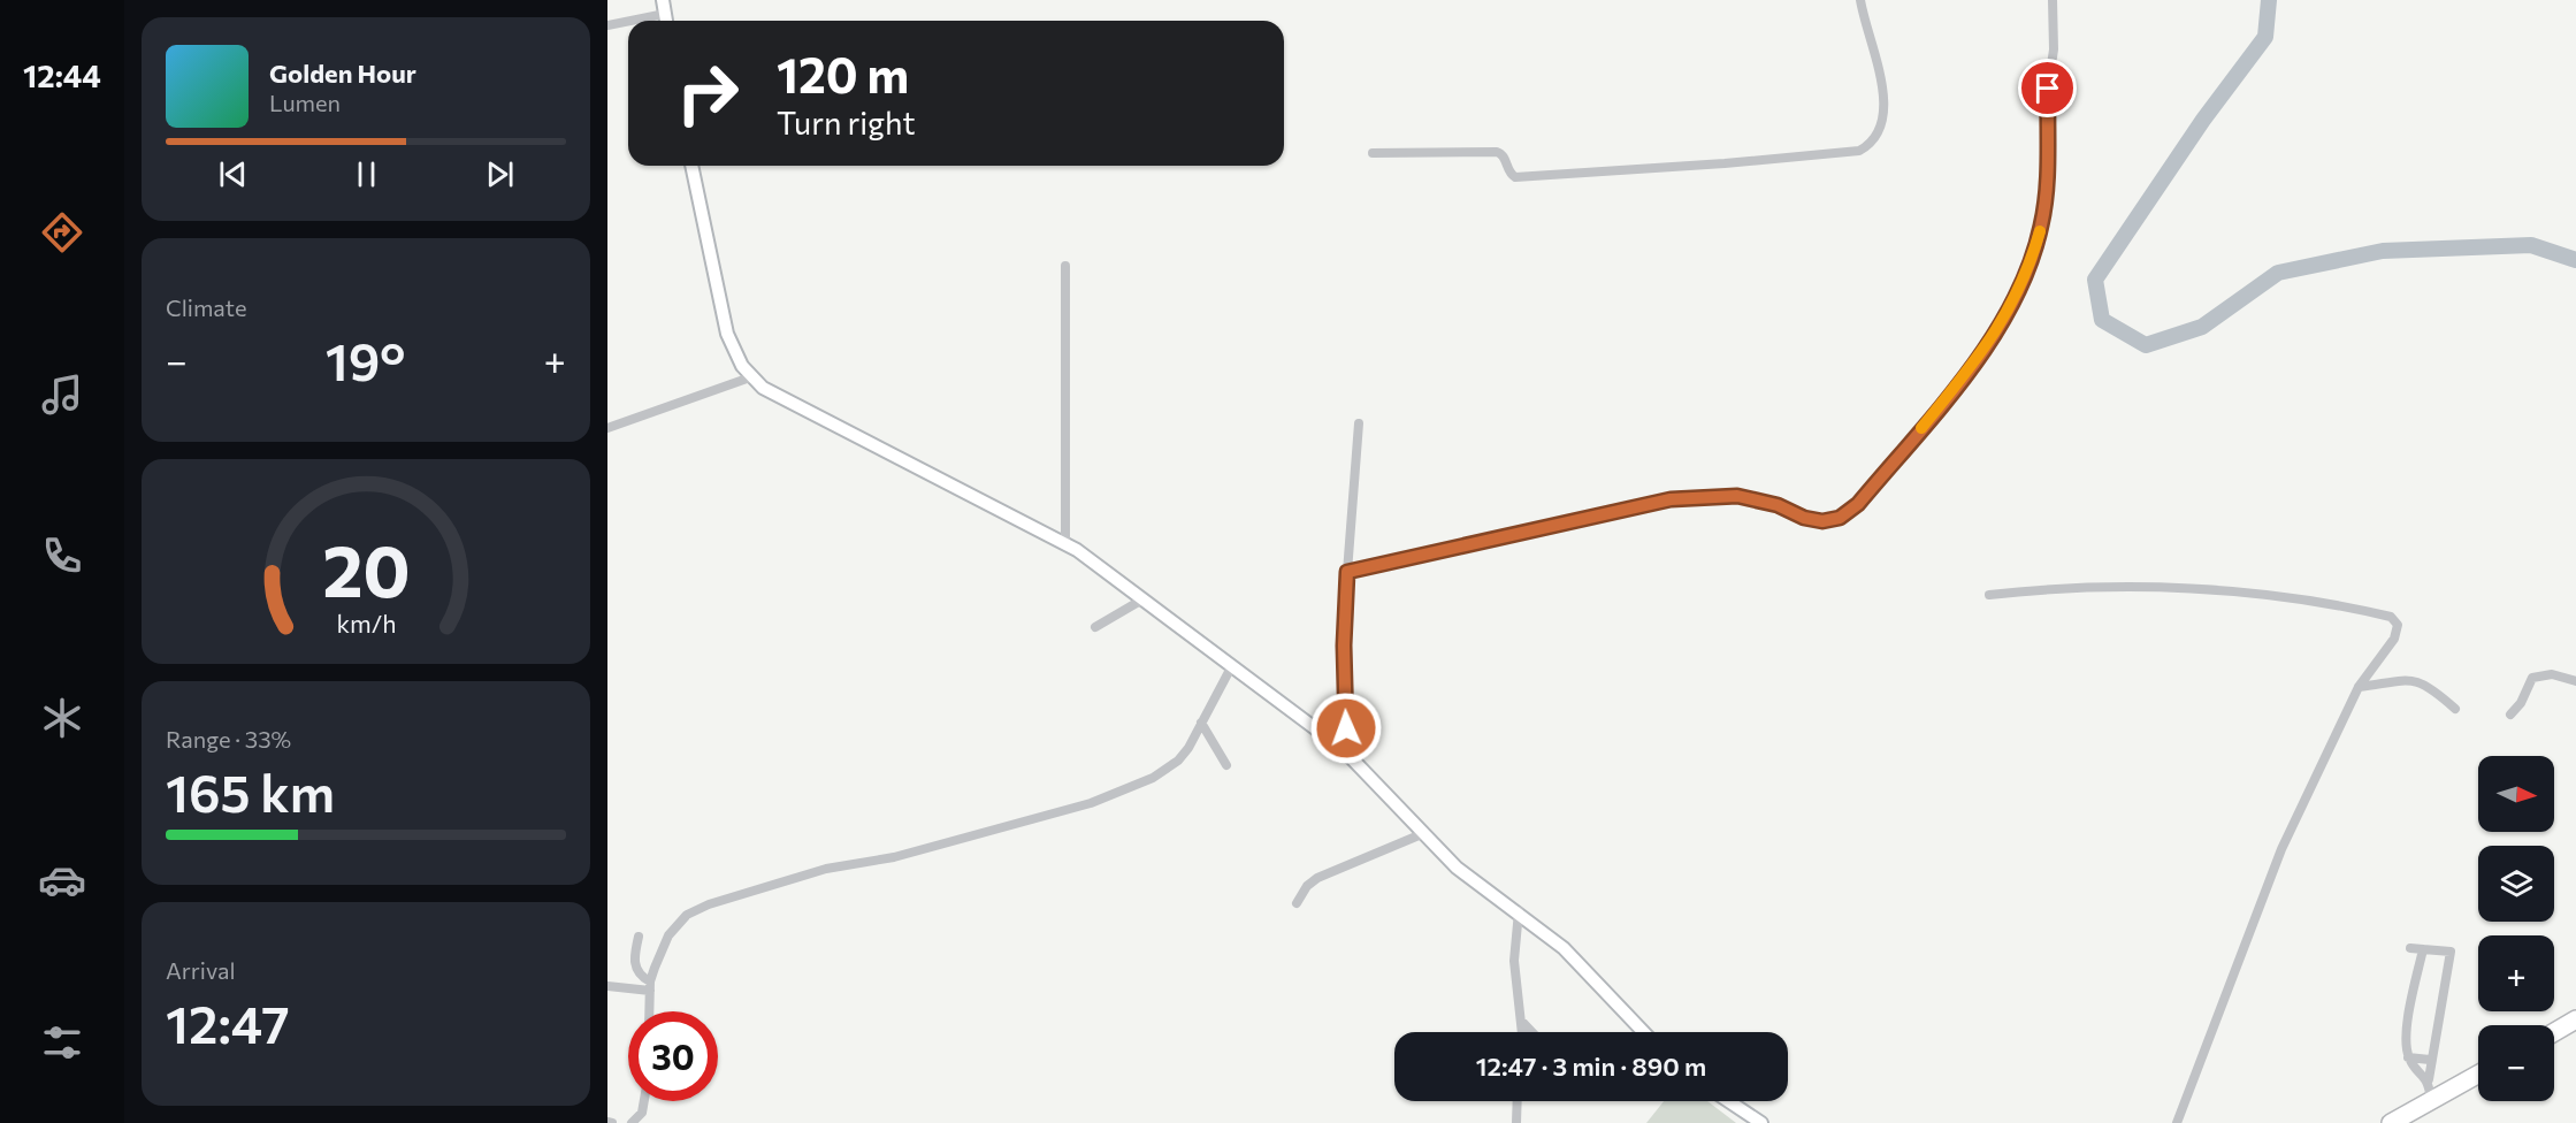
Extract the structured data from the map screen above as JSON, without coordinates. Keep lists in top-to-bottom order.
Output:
{
  "north": "right",
  "page": {
    "tabs": "12:44",
    "turn": ["120 m", "Turn right"],
    "song": ["Golden Hour", "Lumen"],
    "tile": [
      "Climate",
      ["Range · 33%", "165 km"],
      ["Arrival", "12:47"]
    ],
    "heat": ["−", "19°", "+"],
    "map_buttons": ["+", "−"],
    "limit": "30",
    "trip": "12:47 · 3 min · 890 m",
    "gauge": ["20", "km/h"]
  }
}
